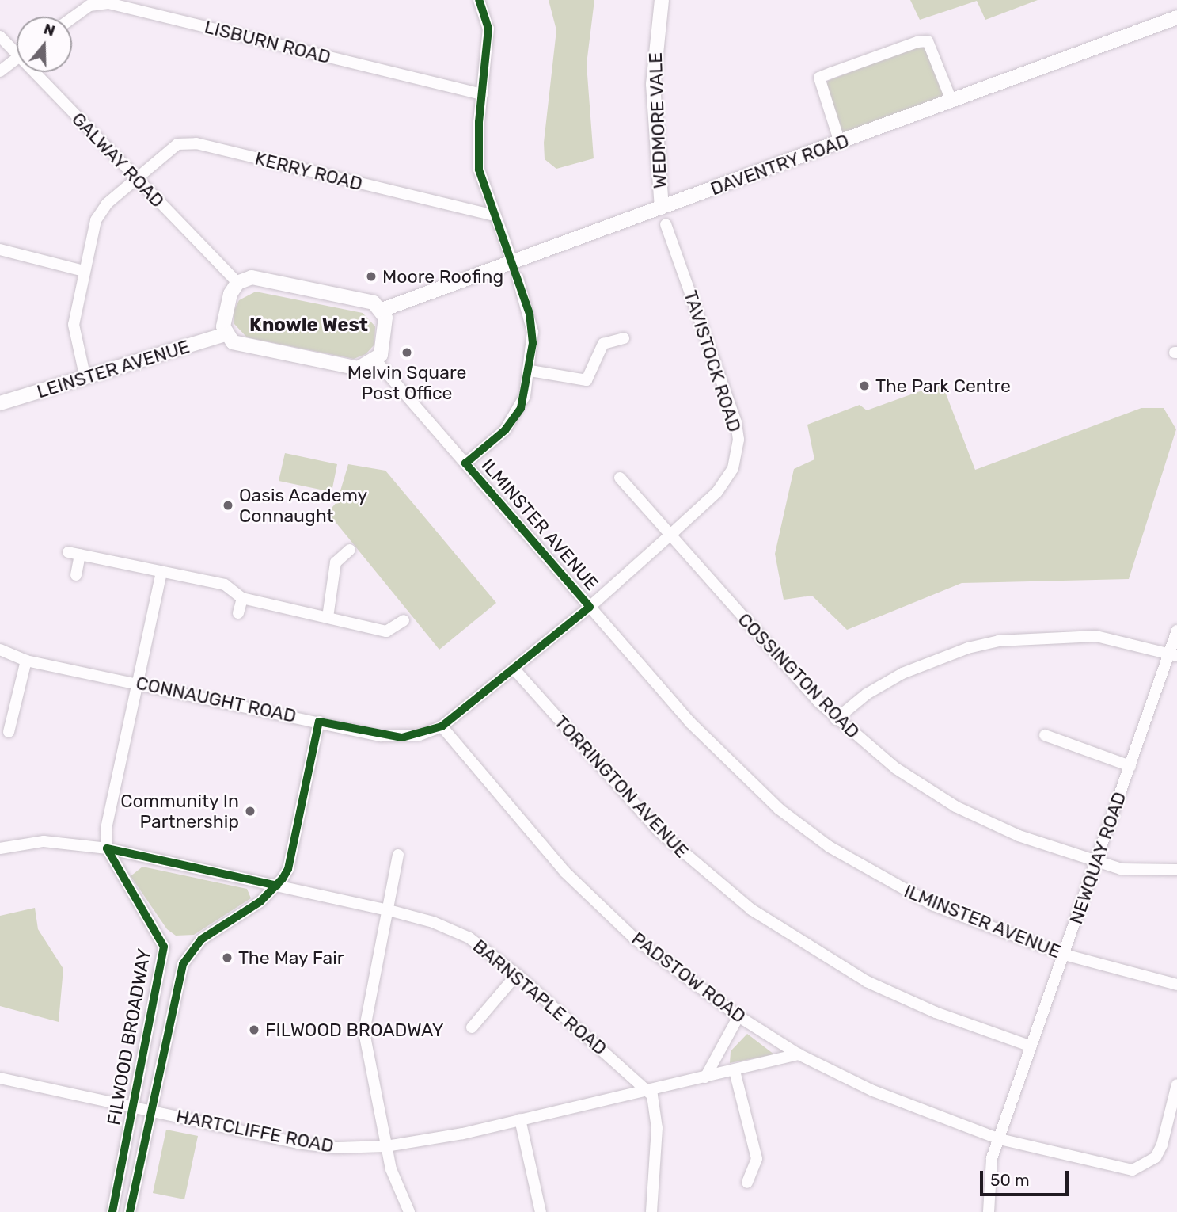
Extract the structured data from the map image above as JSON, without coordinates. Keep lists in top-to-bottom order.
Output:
{
  "streets": {
    "street": [
      "LISBURN ROAD",
      "WEDMORE VALE",
      "GALWAY ROAD",
      "DAVENTRY ROAD",
      "KERRY ROAD",
      "TAVISTOCK ROAD",
      "LEINSTER AVENUE",
      "ILMINSTER AVENUE",
      "COSSINGTON ROAD",
      "CONNAUGHT ROAD",
      "TORRINGTON AVENUE",
      "NEWQUAY ROAD",
      "PADSTOW ROAD",
      "BARNSTAPLE ROAD",
      "FILWOOD BROADWAY",
      "HARTCLIFFE ROAD"
    ]
  },
  "crossings": [
    ["WEDMORE VALE", "DAVENTRY ROAD"],
    ["GALWAY ROAD", "KERRY ROAD"],
    ["KERRY ROAD", "LEINSTER AVENUE"],
    ["TAVISTOCK ROAD", "ILMINSTER AVENUE"],
    ["TAVISTOCK ROAD", "COSSINGTON ROAD"],
    ["TAVISTOCK ROAD", "CONNAUGHT ROAD"],
    ["ILMINSTER AVENUE", "CONNAUGHT ROAD"],
    ["ILMINSTER AVENUE", "NEWQUAY ROAD"],
    ["COSSINGTON ROAD", "NEWQUAY ROAD"],
    ["CONNAUGHT ROAD", "TORRINGTON AVENUE"],
    ["CONNAUGHT ROAD", "PADSTOW ROAD"],
    ["TORRINGTON AVENUE", "NEWQUAY ROAD"],
    ["NEWQUAY ROAD", "PADSTOW ROAD"],
    ["PADSTOW ROAD", "HARTCLIFFE ROAD"],
    ["BARNSTAPLE ROAD", "FILWOOD BROADWAY"],
    ["BARNSTAPLE ROAD", "HARTCLIFFE ROAD"],
    ["FILWOOD BROADWAY", "HARTCLIFFE ROAD"]
  ],
  "districts": ["Knowle West"],
  "places": [
    "Moore Roofing",
    "Melvin Square Post Office",
    "The Park Centre",
    "Oasis Academy Connaught",
    "Community In Partnership",
    "The May Fair",
    "FILWOOD BROADWAY"
  ],
  "scale_bar": "50 m",
  "north": "top"
}
